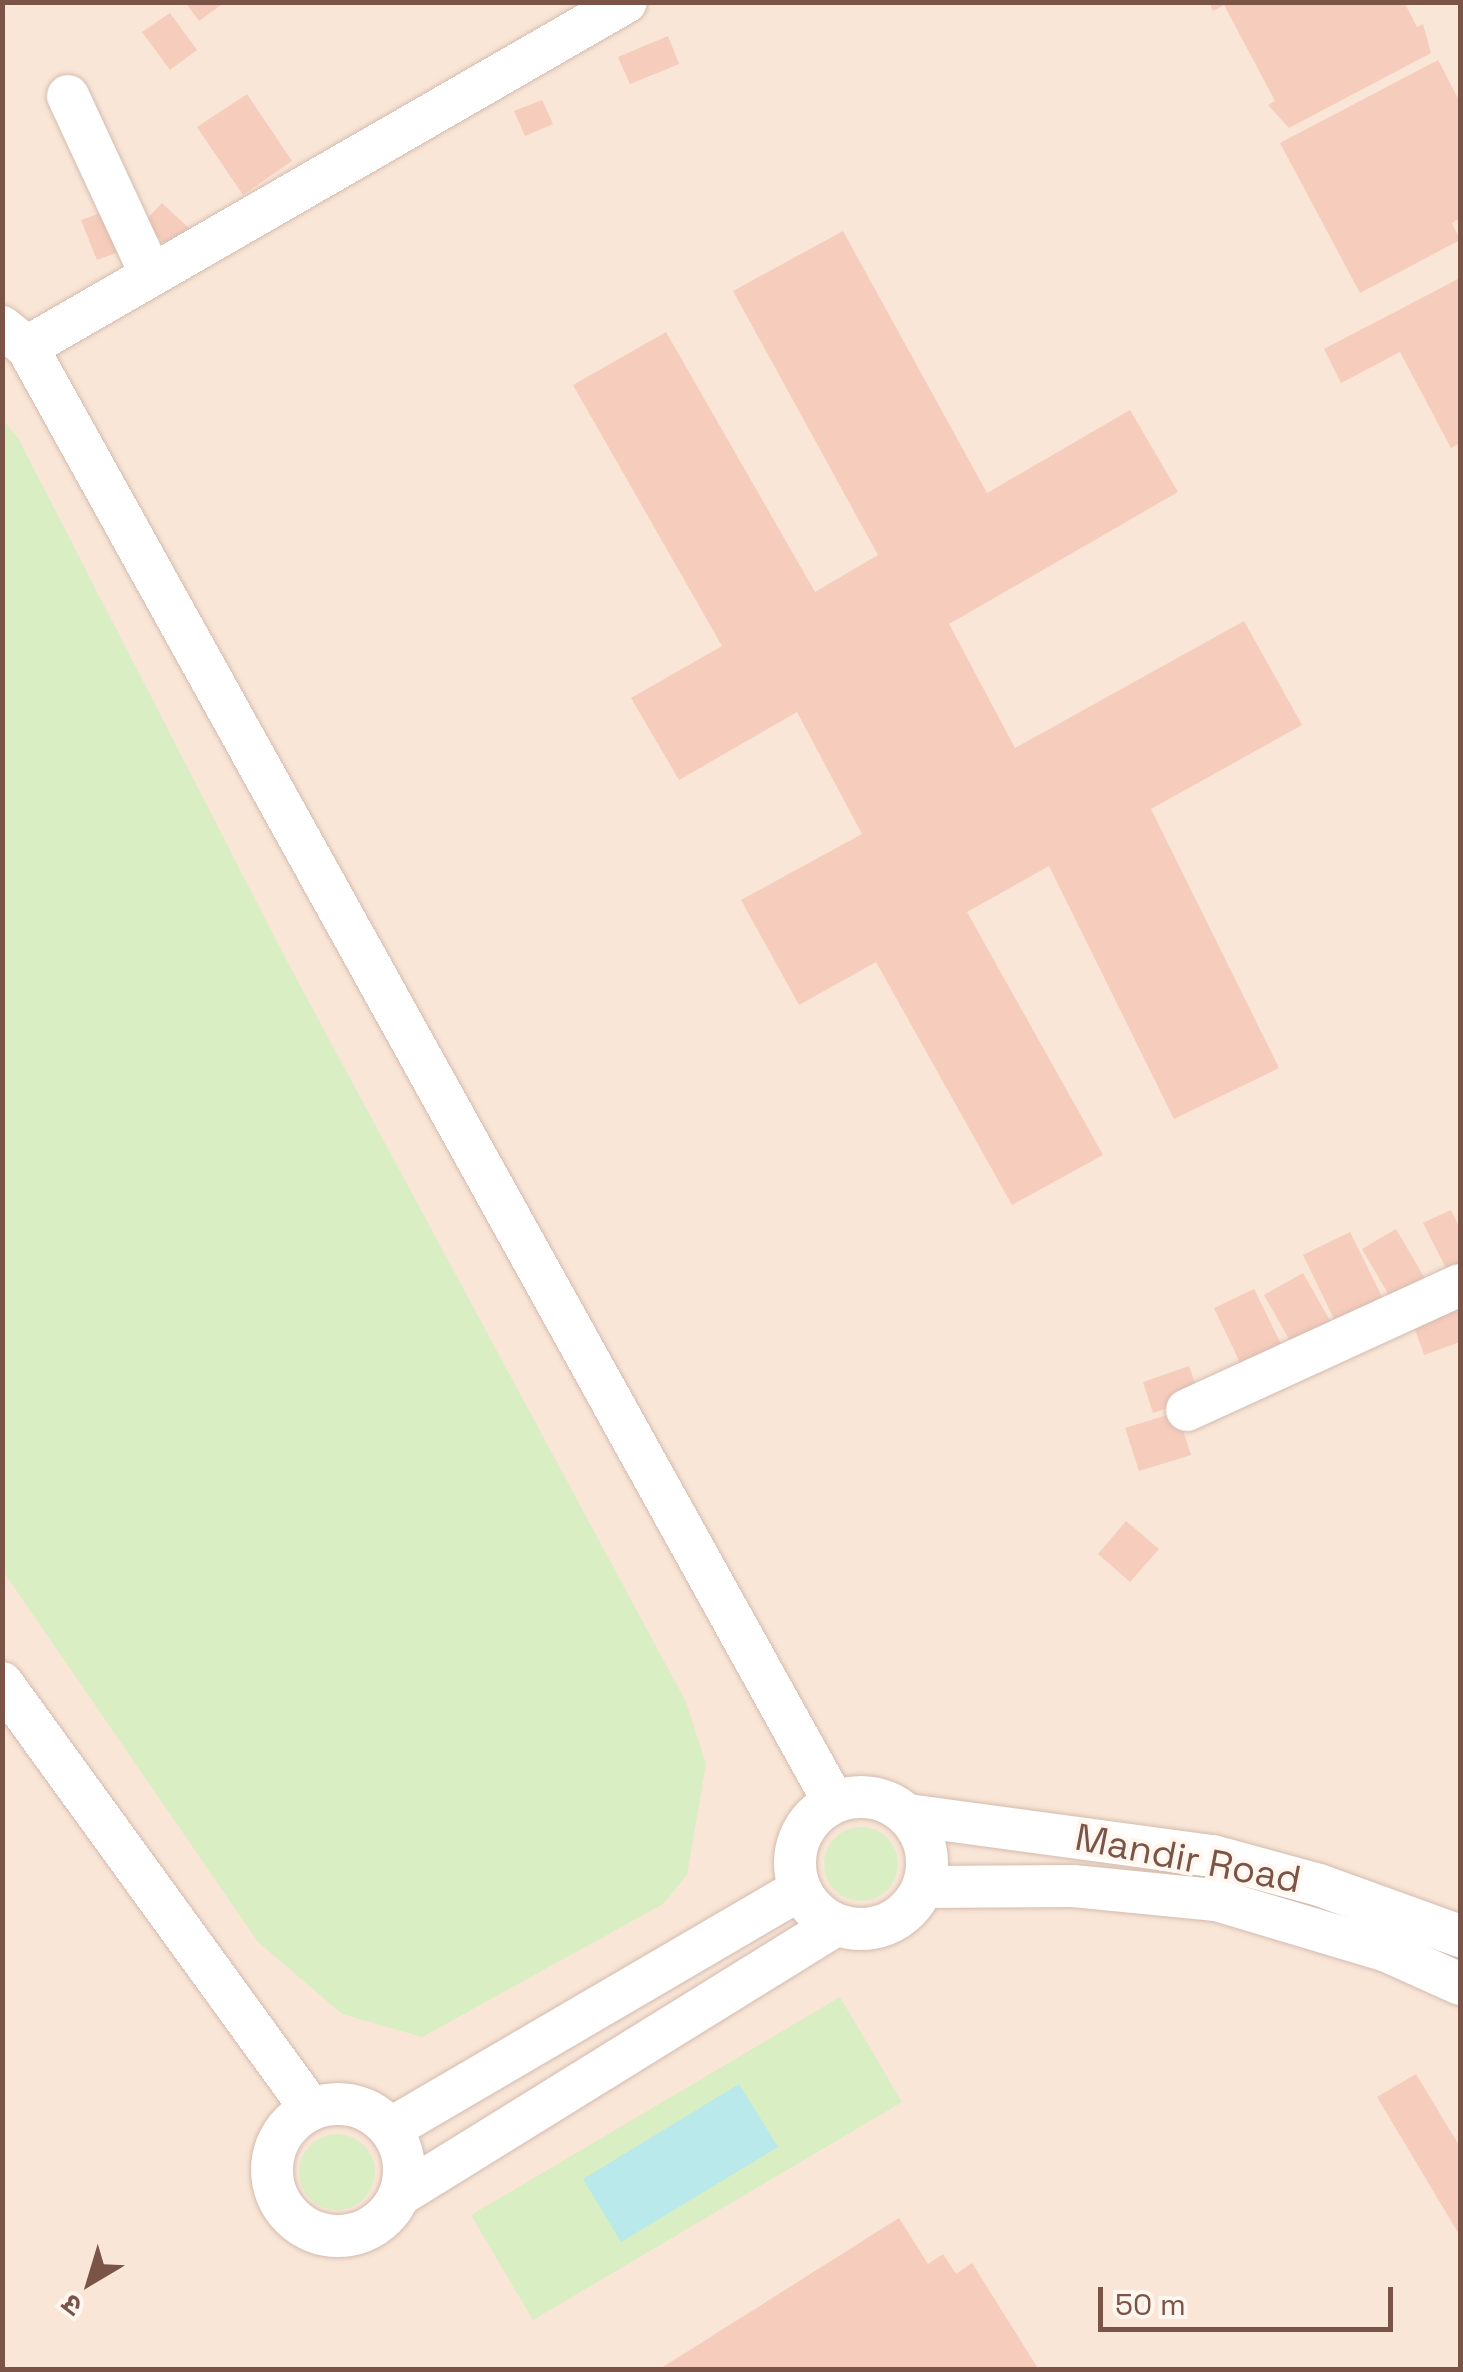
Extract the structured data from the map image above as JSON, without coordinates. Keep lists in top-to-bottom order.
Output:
{
  "streets": {
    "street": ["Mandir Road"]
  },
  "scale_bar": "50 m",
  "north": "bottom left"
}
